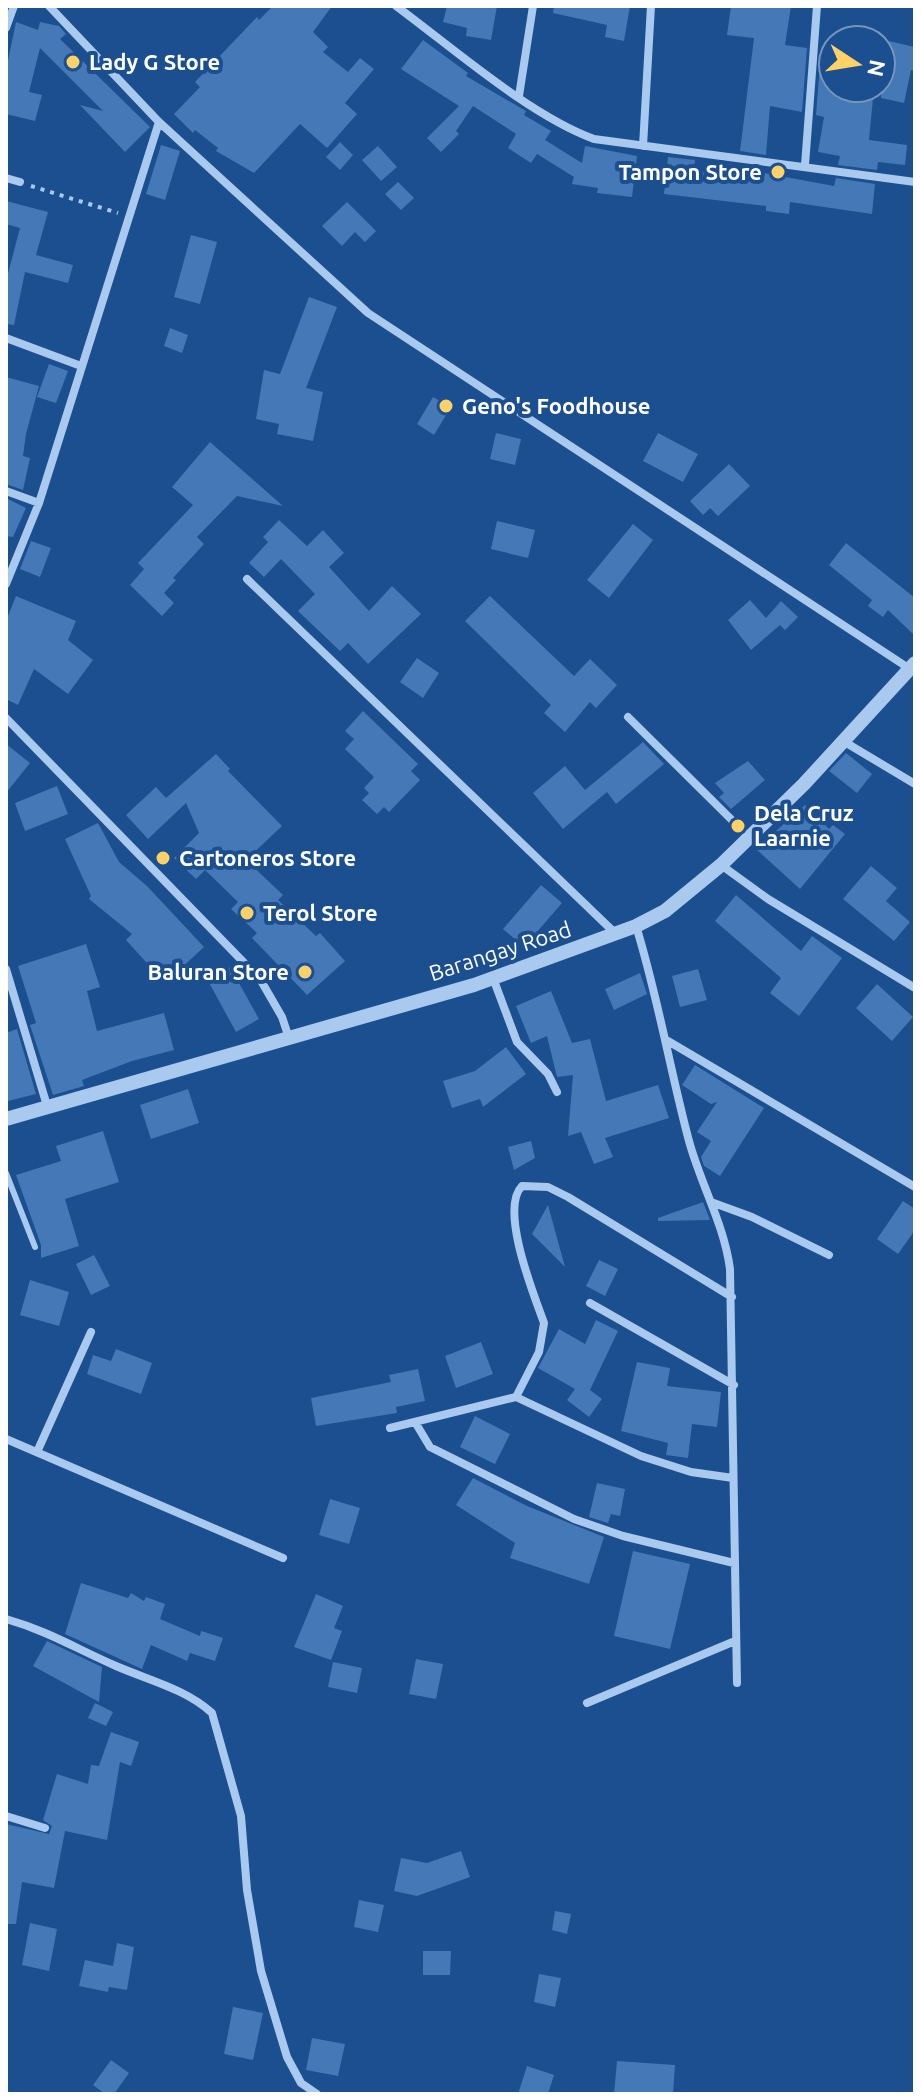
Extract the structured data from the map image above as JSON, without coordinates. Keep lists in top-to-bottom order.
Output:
{
  "streets": {
    "street": ["Barangay Road"]
  },
  "places": [
    "Lady G Store",
    "Tampon Store",
    "Geno's Foodhouse",
    "Dela Cruz Laarnie",
    "Cartoneros Store",
    "Terol Store",
    "Baluran Store"
  ],
  "north": "right"
}
